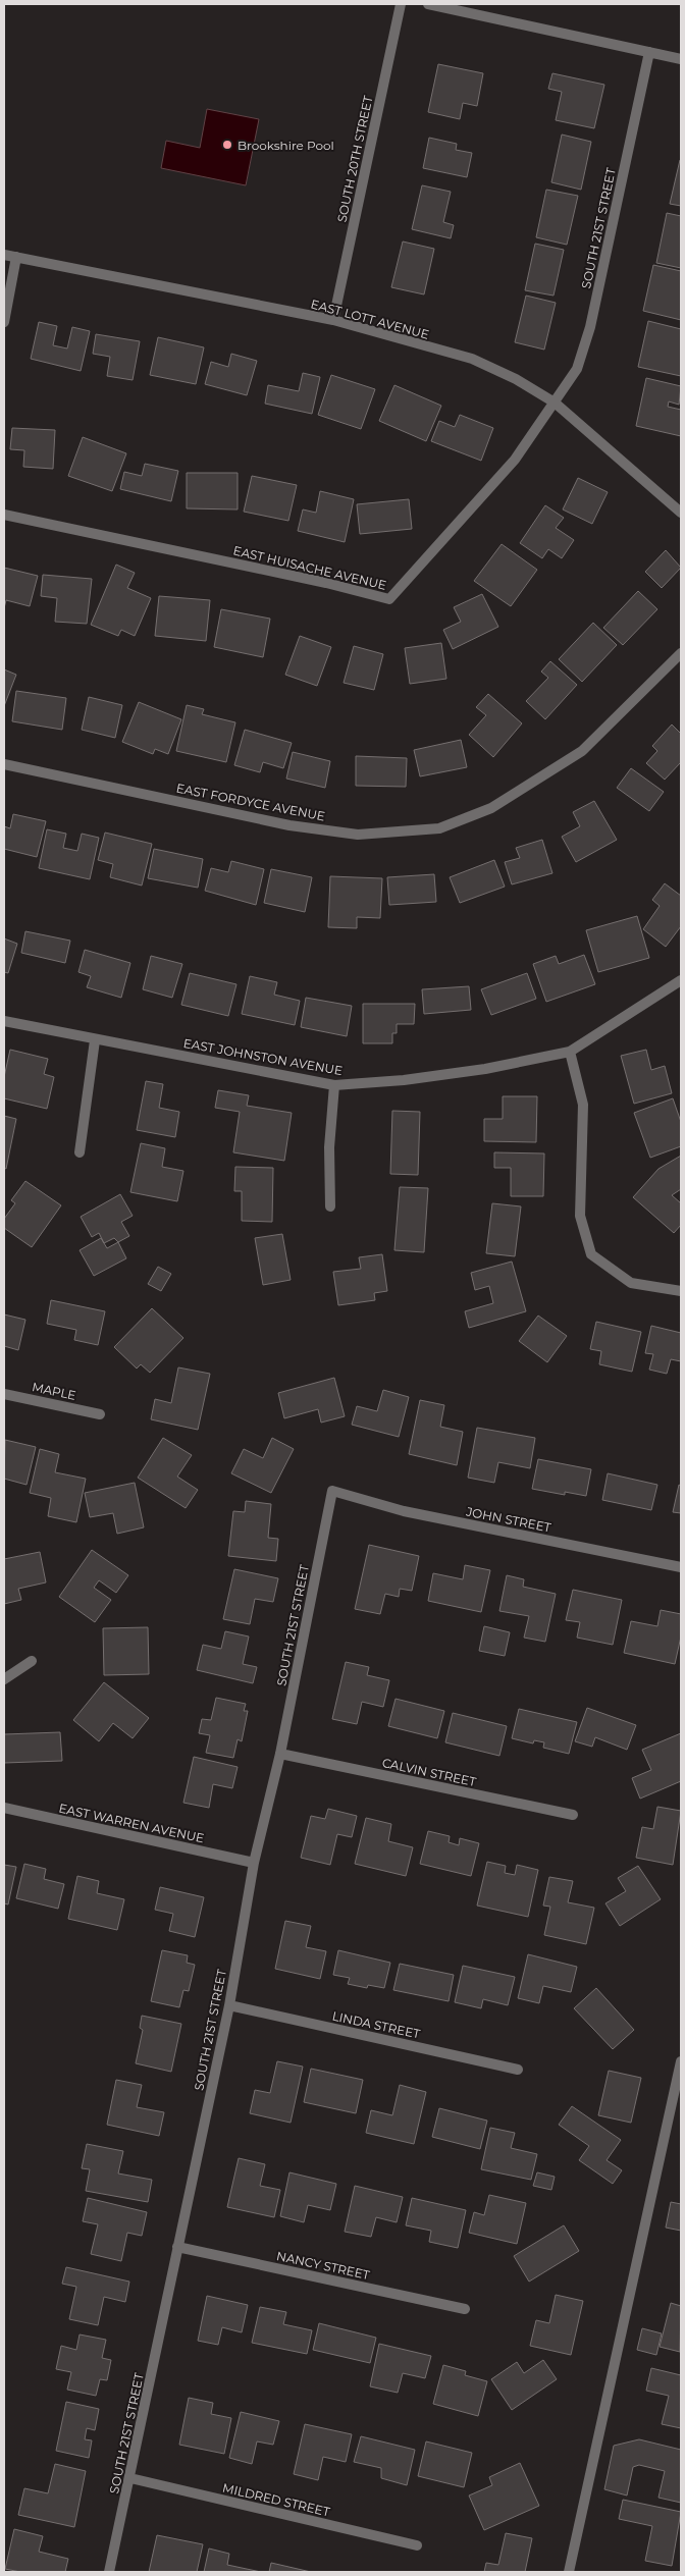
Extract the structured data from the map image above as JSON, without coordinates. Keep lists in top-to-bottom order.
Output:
{
  "streets": {
    "street": [
      "SOUTH 20TH STREET",
      "SOUTH 21ST STREET",
      "EAST LOTT AVENUE",
      "EAST HUISACHE AVENUE",
      "EAST FORDYCE AVENUE",
      "EAST JOHNSTON AVENUE",
      "MAPLE",
      "JOHN STREET",
      "CALVIN STREET",
      "EAST WARREN AVENUE",
      "LINDA STREET",
      "NANCY STREET",
      "MILDRED STREET"
    ]
  },
  "crossings": [
    ["SOUTH 20TH STREET", "EAST LOTT AVENUE"],
    ["SOUTH 21ST STREET", "EAST LOTT AVENUE"],
    ["SOUTH 21ST STREET", "EAST HUISACHE AVENUE"],
    ["SOUTH 21ST STREET", "JOHN STREET"],
    ["SOUTH 21ST STREET", "CALVIN STREET"],
    ["SOUTH 21ST STREET", "EAST WARREN AVENUE"],
    ["SOUTH 21ST STREET", "LINDA STREET"],
    ["SOUTH 21ST STREET", "NANCY STREET"],
    ["SOUTH 21ST STREET", "MILDRED STREET"],
    ["EAST LOTT AVENUE", "EAST HUISACHE AVENUE"]
  ],
  "places": ["Brookshire Pool"]
}
